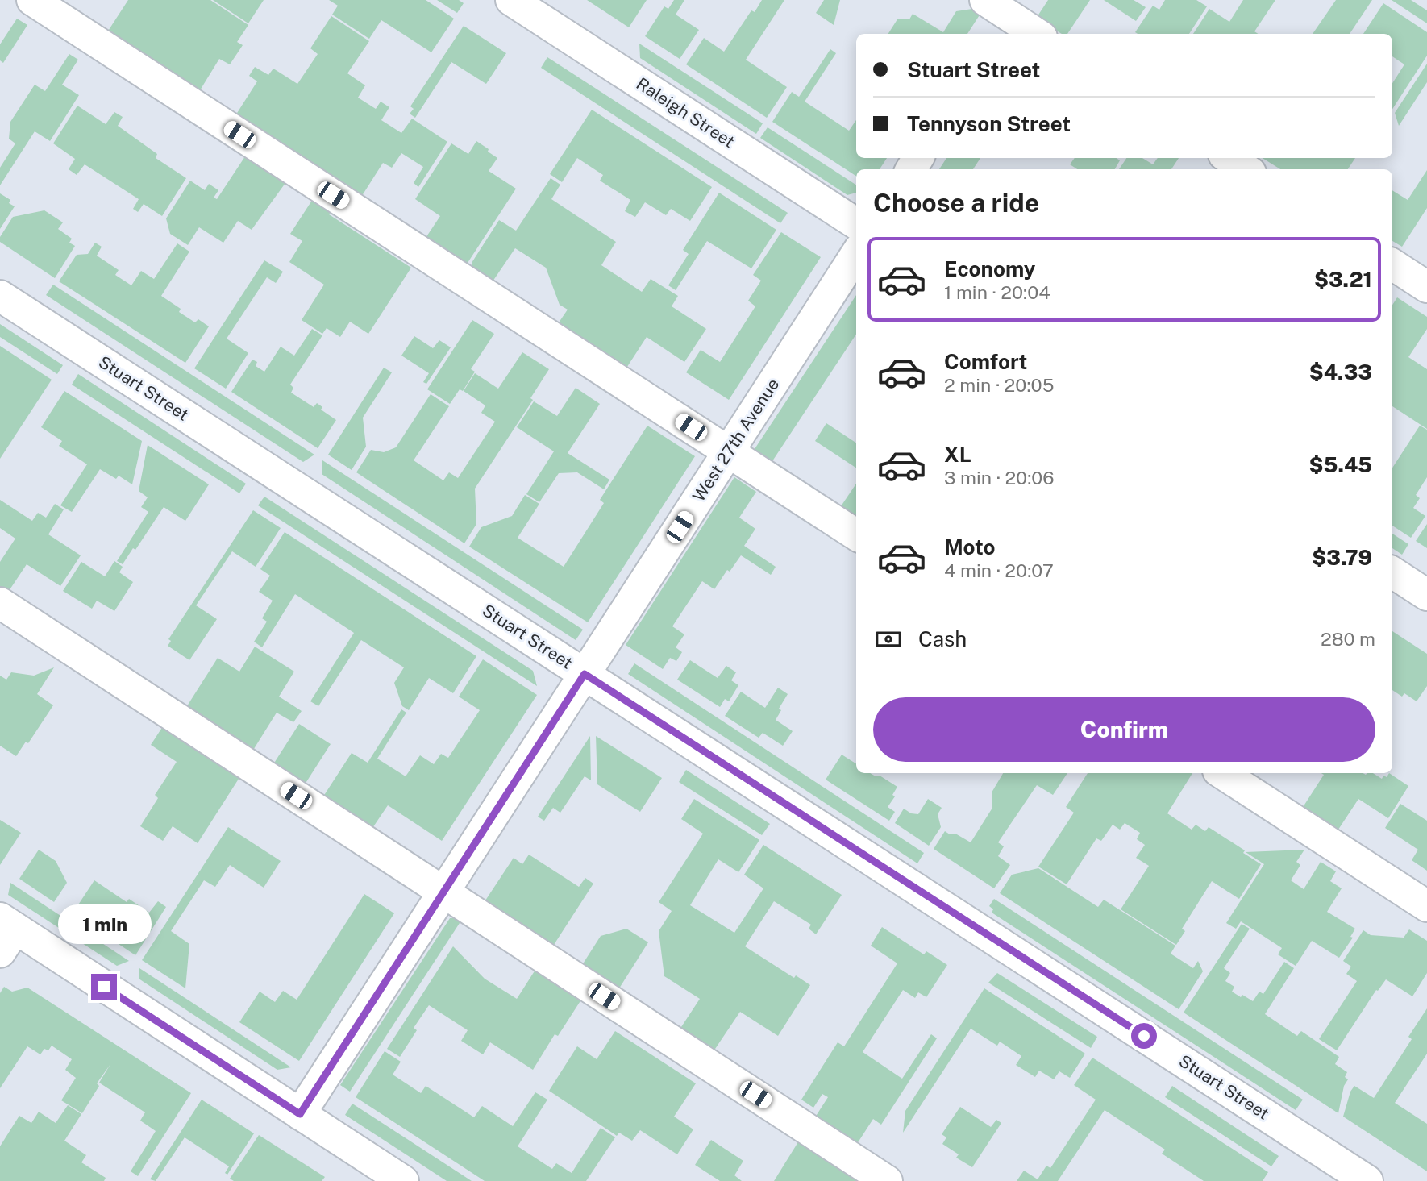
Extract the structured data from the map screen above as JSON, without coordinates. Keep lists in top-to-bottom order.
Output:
{
  "streets": {
    "street": ["Raleigh Street", "Stuart Street", "West 27th Avenue"]
  },
  "crossings": [
    ["Stuart Street", "West 27th Avenue"]
  ],
  "page": {
    "banner": ["Stuart Street", "Tennyson Street"],
    "heading": "Choose a ride",
    "list": [
      {
        "name": "Economy",
        "note": "1 min · 20:04",
        "value": "$3.21"
      },
      {
        "name": "Comfort",
        "note": "2 min · 20:05",
        "value": "$4.33"
      },
      {
        "name": "XL",
        "note": "3 min · 20:06",
        "value": "$5.45"
      },
      {
        "name": "Moto",
        "note": "4 min · 20:07",
        "value": "$3.79"
      }
    ],
    "pay": ["Cash", "280 m"],
    "buttons": "Confirm",
    "bubble": "1 min"
  }
}
